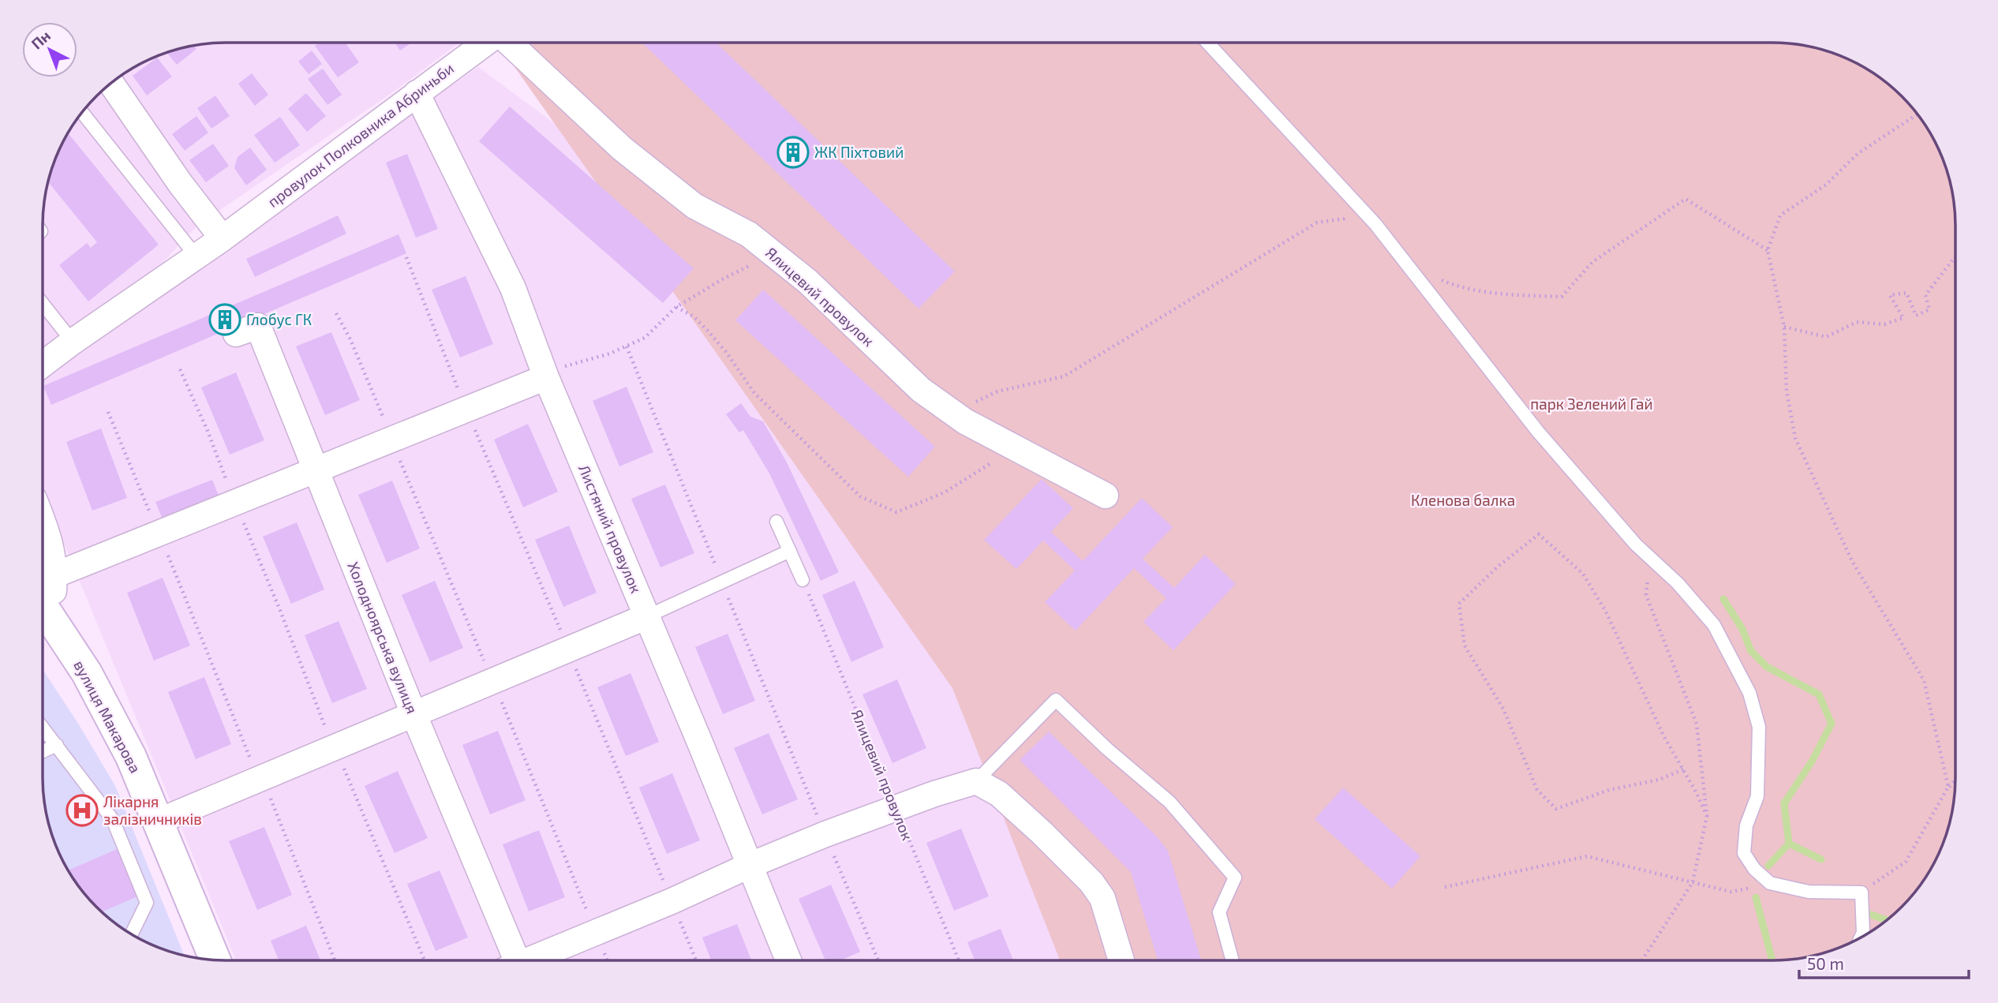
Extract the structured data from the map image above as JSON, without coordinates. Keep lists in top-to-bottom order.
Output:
{
  "streets": {
    "street": [
      "провулок Полковника Абриньби",
      "Ялицевий провулок",
      "Листяний провулок",
      "Холодноярська вулиця",
      "вулиця Макарова"
    ]
  },
  "crossings": [
    ["провулок Полковника Абриньби", "Листяний провулок"]
  ],
  "parks": ["парк Зелений Гай", "Кленова балка"],
  "places": {
    "building": ["ЖК Піхтовий", "Глобус ГК"],
    "hospital": ["Лікарня залізничників"]
  },
  "scale_bar": "50 m",
  "north": "top left"
}
